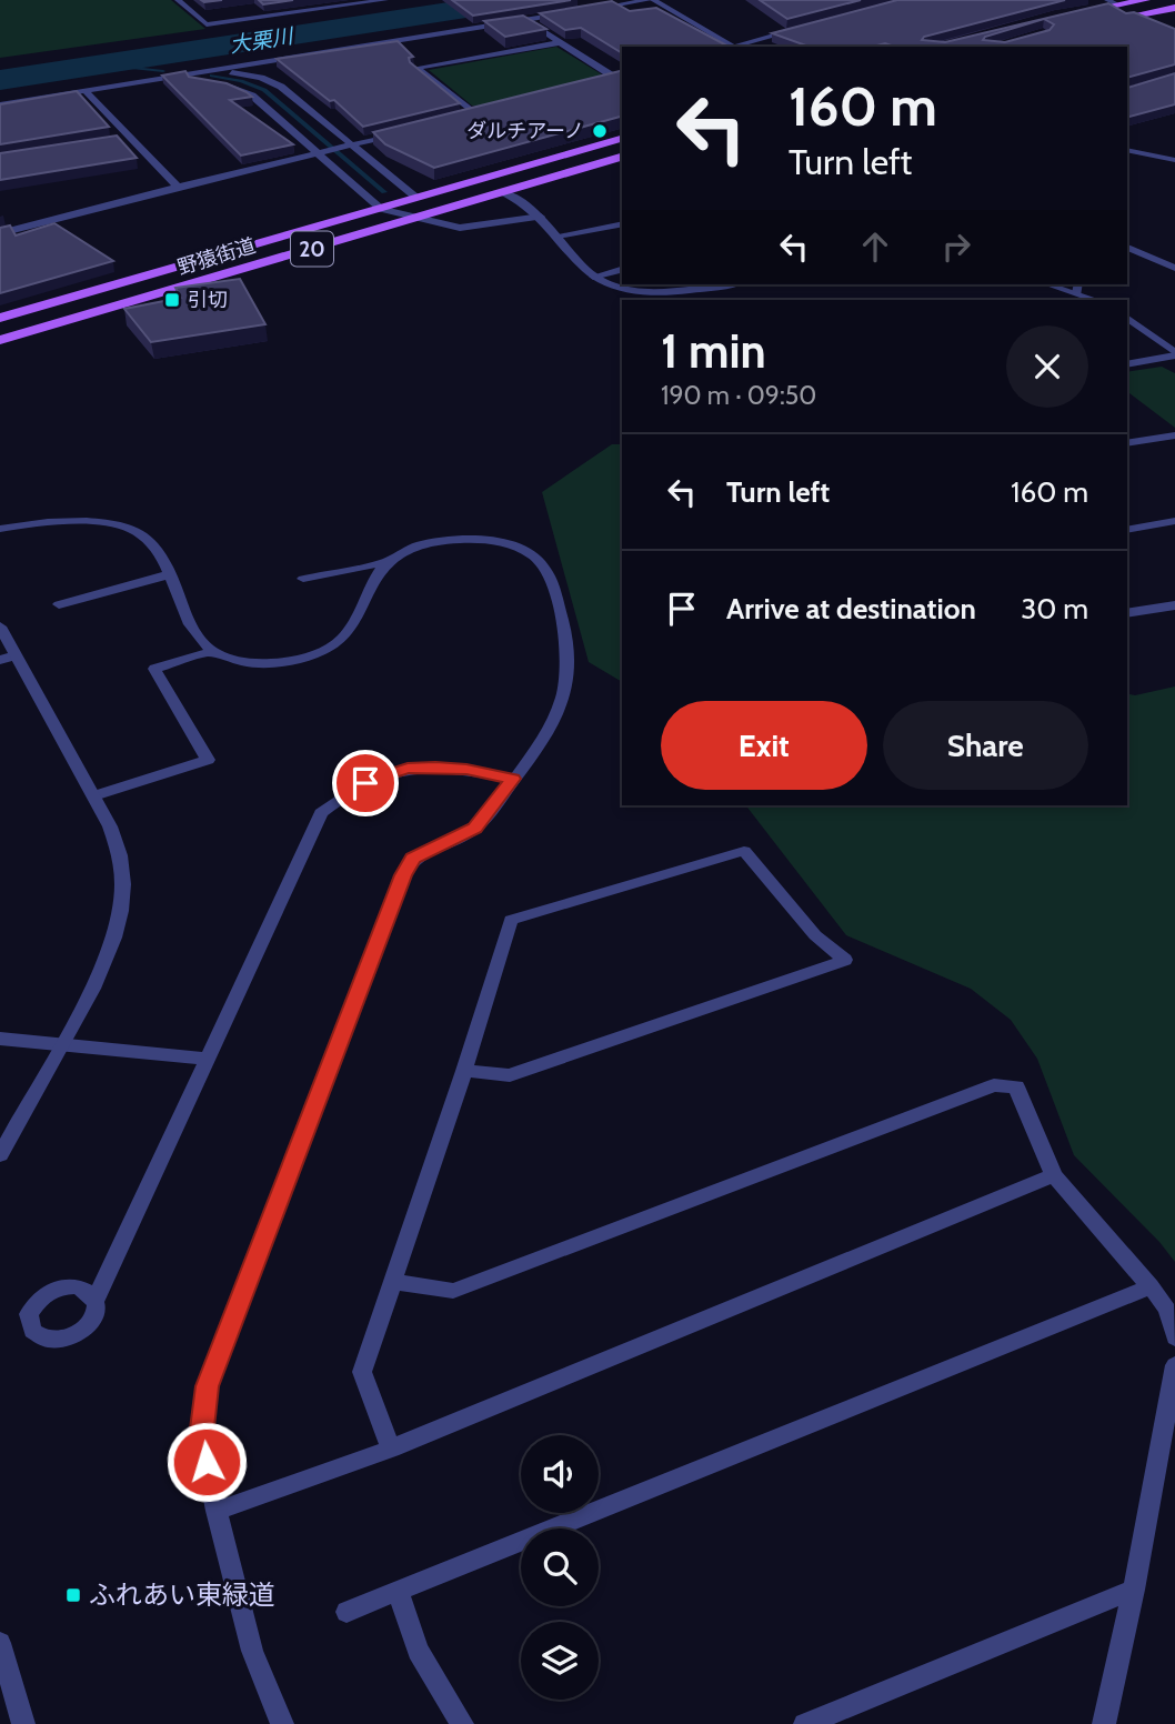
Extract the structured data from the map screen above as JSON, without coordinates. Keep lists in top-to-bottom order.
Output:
{
  "streets": {
    "main road": ["20", "野猿街道"]
  },
  "water": ["大栗川"],
  "places": {
    "other": ["ダルチアーノ"],
    "transit": ["引切", "ふれあい東緑道"]
  },
  "page": {
    "turn": ["160 m", "Turn left"],
    "heading": ["1 min", "190 m · 09:50"],
    "list": [
      {
        "name": "Turn left",
        "value": "160 m"
      },
      {
        "name": "Arrive at destination",
        "value": "30 m"
      }
    ],
    "buttons": ["Exit", "Share"]
  }
}
